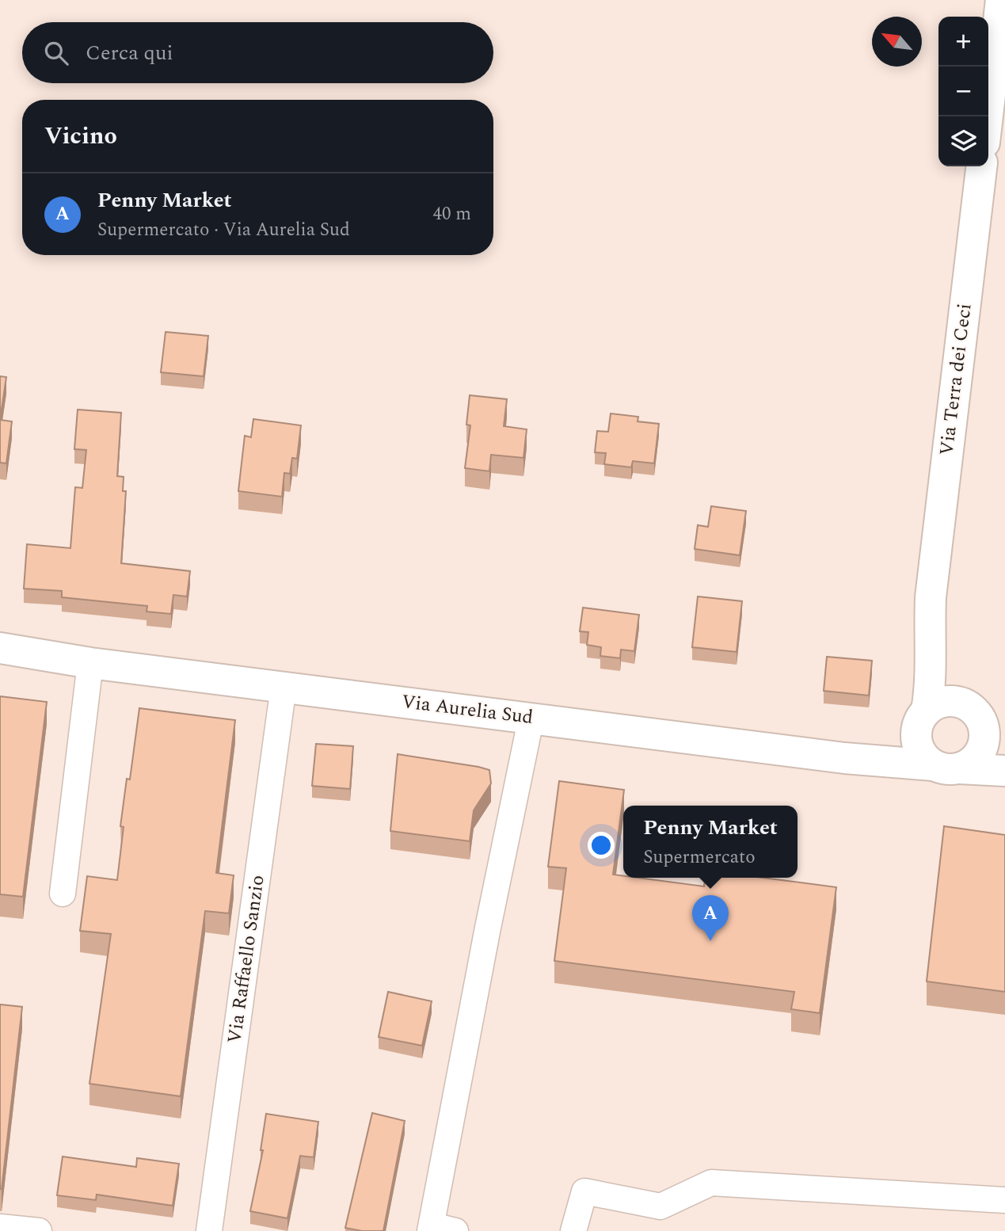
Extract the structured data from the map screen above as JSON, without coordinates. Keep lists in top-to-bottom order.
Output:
{
  "streets": {
    "street": ["Via Terra dei Ceci", "Via Aurelia Sud", "Via Raffaello Sanzio"]
  },
  "crossings": [
    ["Via Aurelia Sud", "Via Raffaello Sanzio"]
  ],
  "north": "top left",
  "page": {
    "map_buttons": ["+", "−"],
    "search": "Cerca qui",
    "heading": "Vicino",
    "list": [
      {
        "mark": "A",
        "name": "Penny Market",
        "note": "Supermercato · Via Aurelia Sud",
        "value": "40 m"
      }
    ],
    "popup": ["Penny Market", "Supermercato"],
    "pins": "A"
  }
}
